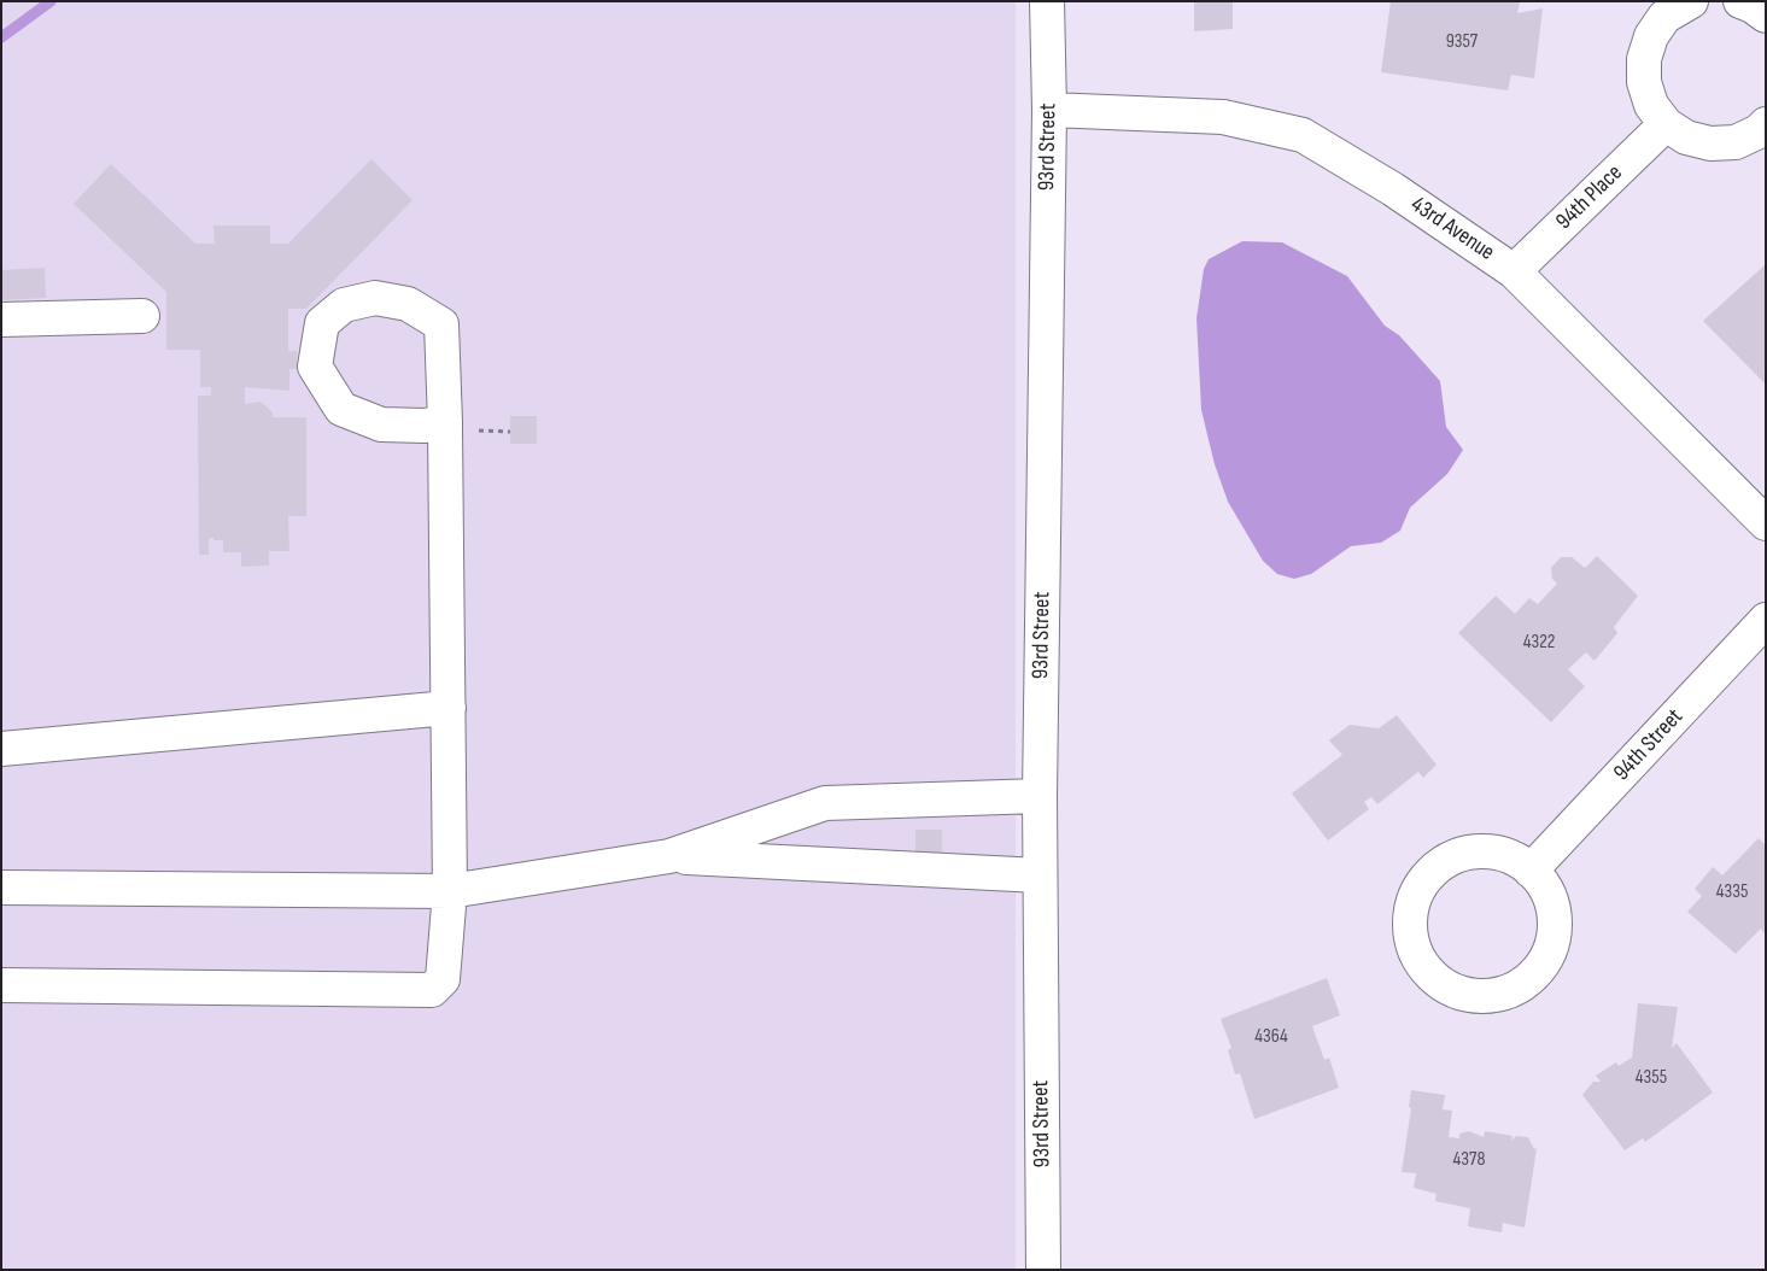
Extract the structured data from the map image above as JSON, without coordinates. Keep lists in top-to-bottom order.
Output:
{
  "streets": {
    "street": [
      "93rd Street",
      "94th Place",
      "43rd Avenue",
      "94th Street"
    ]
  },
  "crossings": [
    ["93rd Street", "43rd Avenue"],
    ["94th Place", "43rd Avenue"]
  ],
  "house_numbers": [
    "9357",
    "4322",
    "4335",
    "4364",
    "4355",
    "4378"
  ]
}
